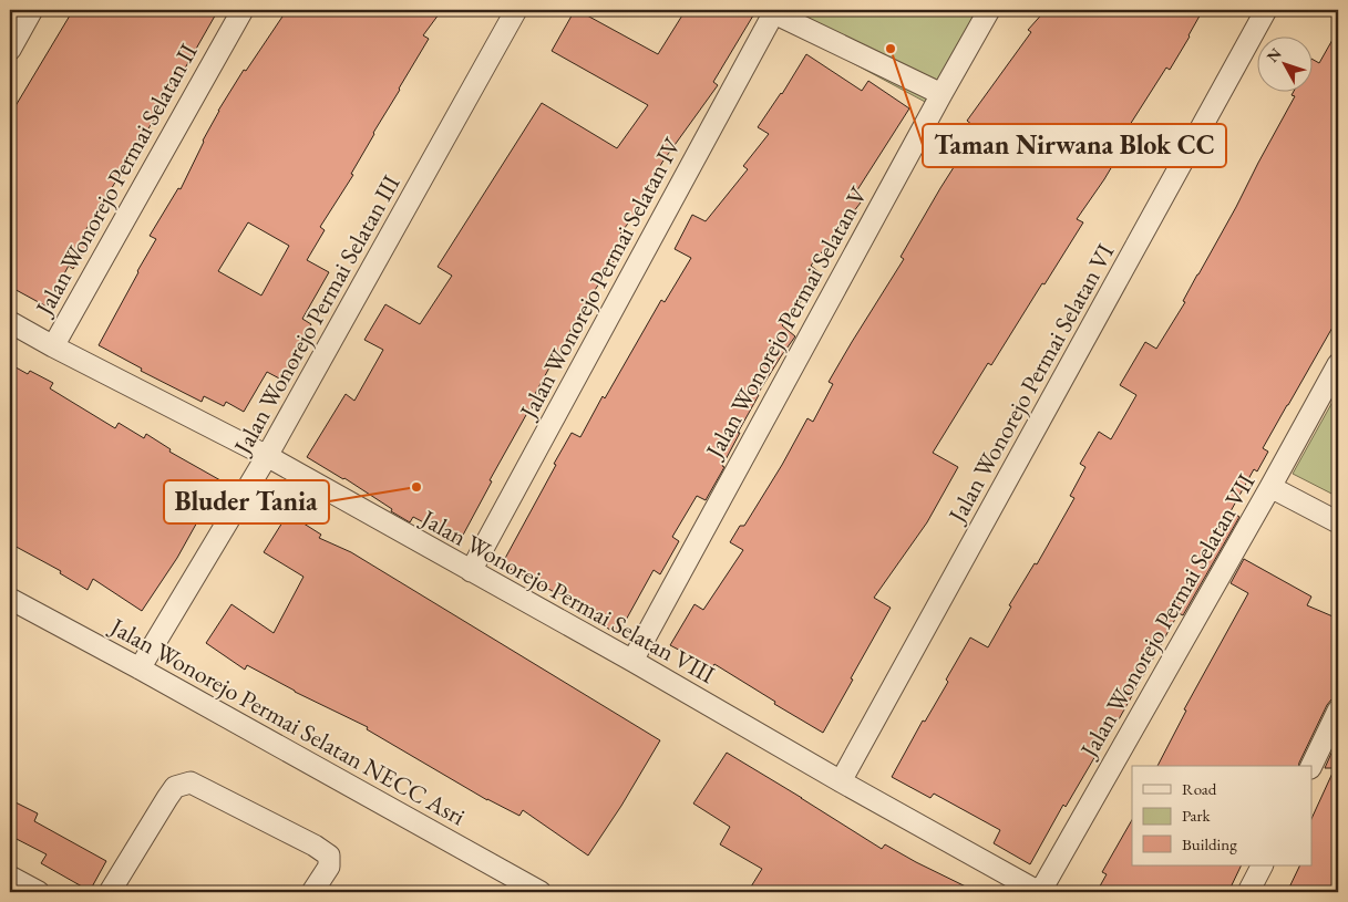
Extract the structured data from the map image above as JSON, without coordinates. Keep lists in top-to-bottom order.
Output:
{
  "streets": {
    "street": [
      "Jalan Wonorejo Permai Selatan II",
      "Jalan Wonorejo Permai Selatan IV",
      "Jalan Wonorejo Permai Selatan III",
      "Jalan Wonorejo Permai Selatan V",
      "Jalan Wonorejo Permai Selatan VI",
      "Jalan Wonorejo Permai Selatan VIII",
      "Jalan Wonorejo Permai Selatan VII",
      "Jalan Wonorejo Permai Selatan NECC Asri"
    ]
  },
  "crossings": [
    ["Jalan Wonorejo Permai Selatan II", "Jalan Wonorejo Permai Selatan VIII"],
    ["Jalan Wonorejo Permai Selatan IV", "Jalan Wonorejo Permai Selatan VIII"],
    ["Jalan Wonorejo Permai Selatan III", "Jalan Wonorejo Permai Selatan VIII"],
    ["Jalan Wonorejo Permai Selatan III", "Jalan Wonorejo Permai Selatan NECC Asri"],
    ["Jalan Wonorejo Permai Selatan V", "Jalan Wonorejo Permai Selatan VIII"],
    ["Jalan Wonorejo Permai Selatan VI", "Jalan Wonorejo Permai Selatan VIII"],
    ["Jalan Wonorejo Permai Selatan VIII", "Jalan Wonorejo Permai Selatan VII"]
  ],
  "places": ["Taman Nirwana Blok CC", "Bluder Tania"],
  "legend": ["Road", "Park", "Building"],
  "north": "top left"
}
